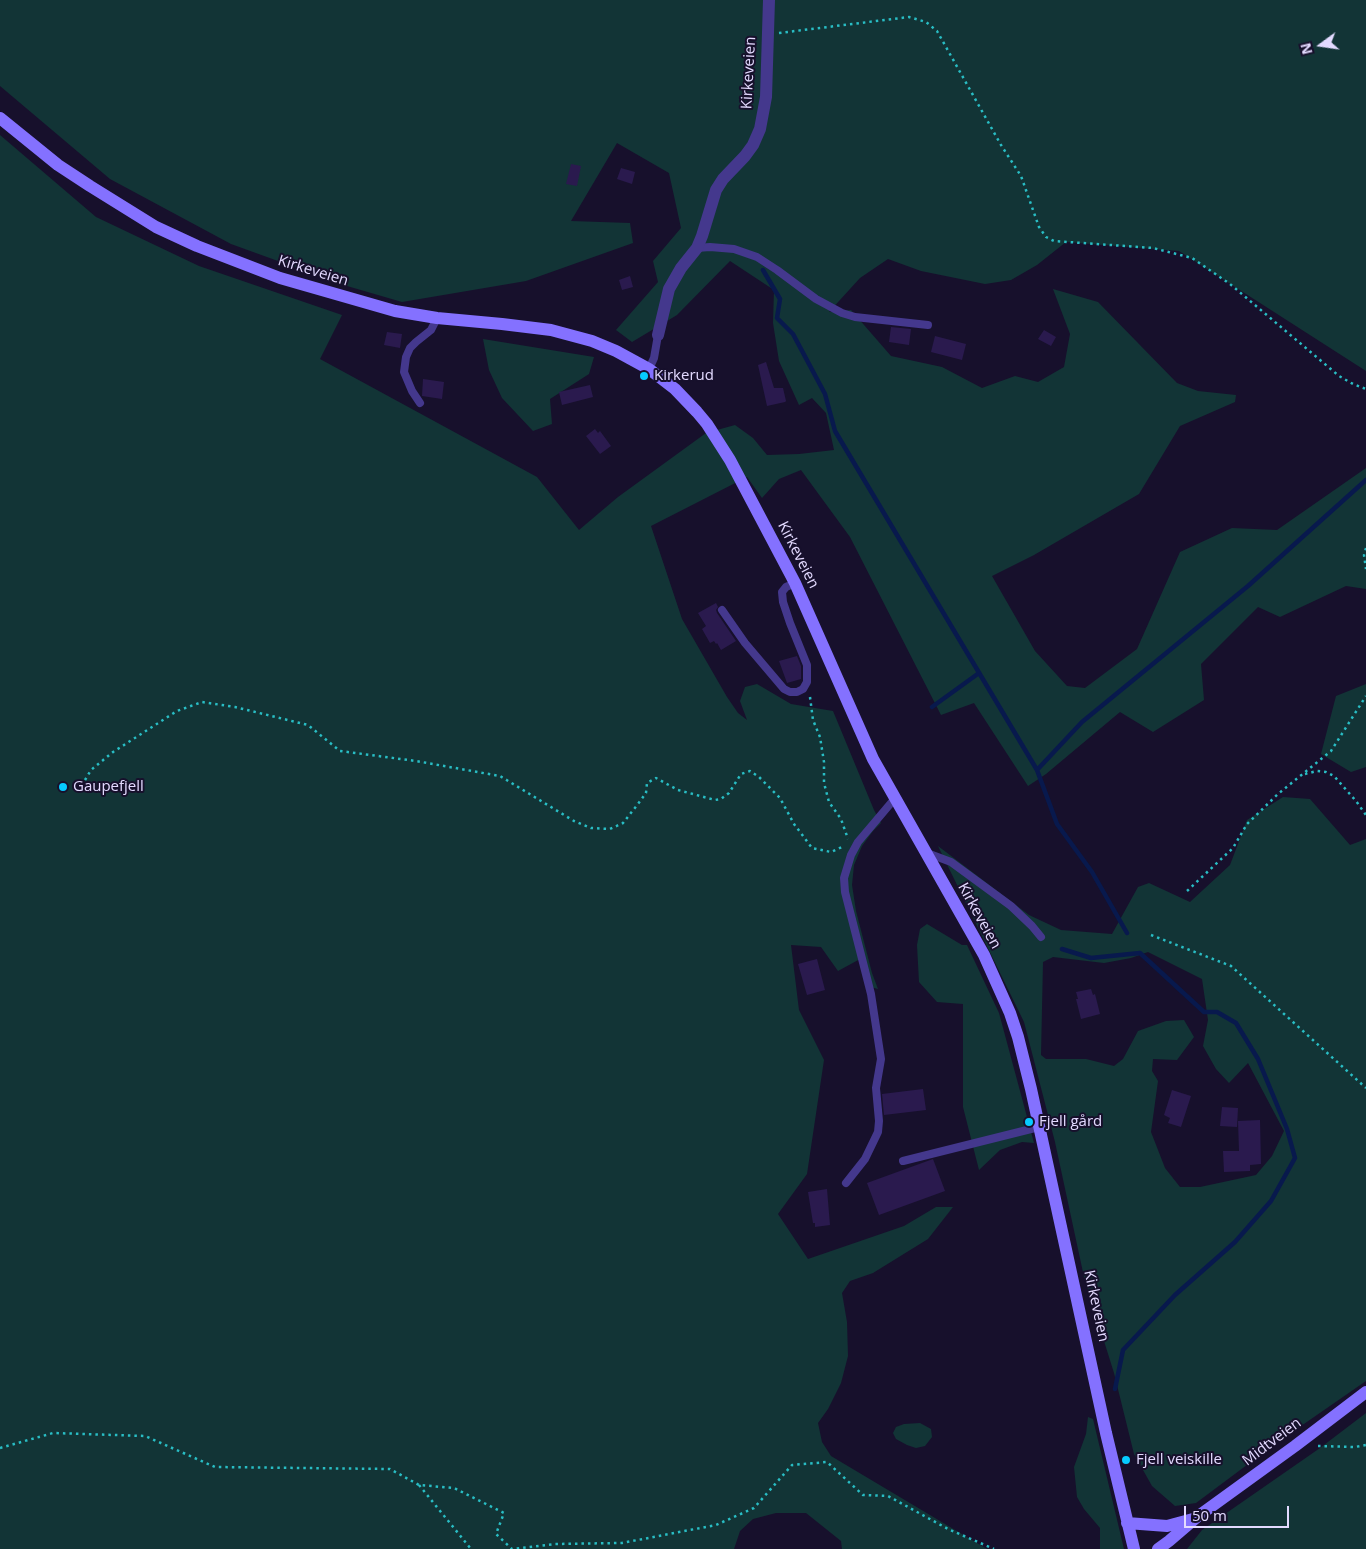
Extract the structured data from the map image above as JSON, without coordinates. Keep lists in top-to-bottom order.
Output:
{
  "streets": {
    "main road": ["Kirkeveien", "Midtveien"]
  },
  "crossings": [
    ["Kirkeveien", "Midtveien"]
  ],
  "places": [
    "Kirkerud",
    "Gaupefjell",
    "Fjell gård",
    "Fjell veiskille"
  ],
  "scale_bar": "50 m",
  "north": "left"
}
